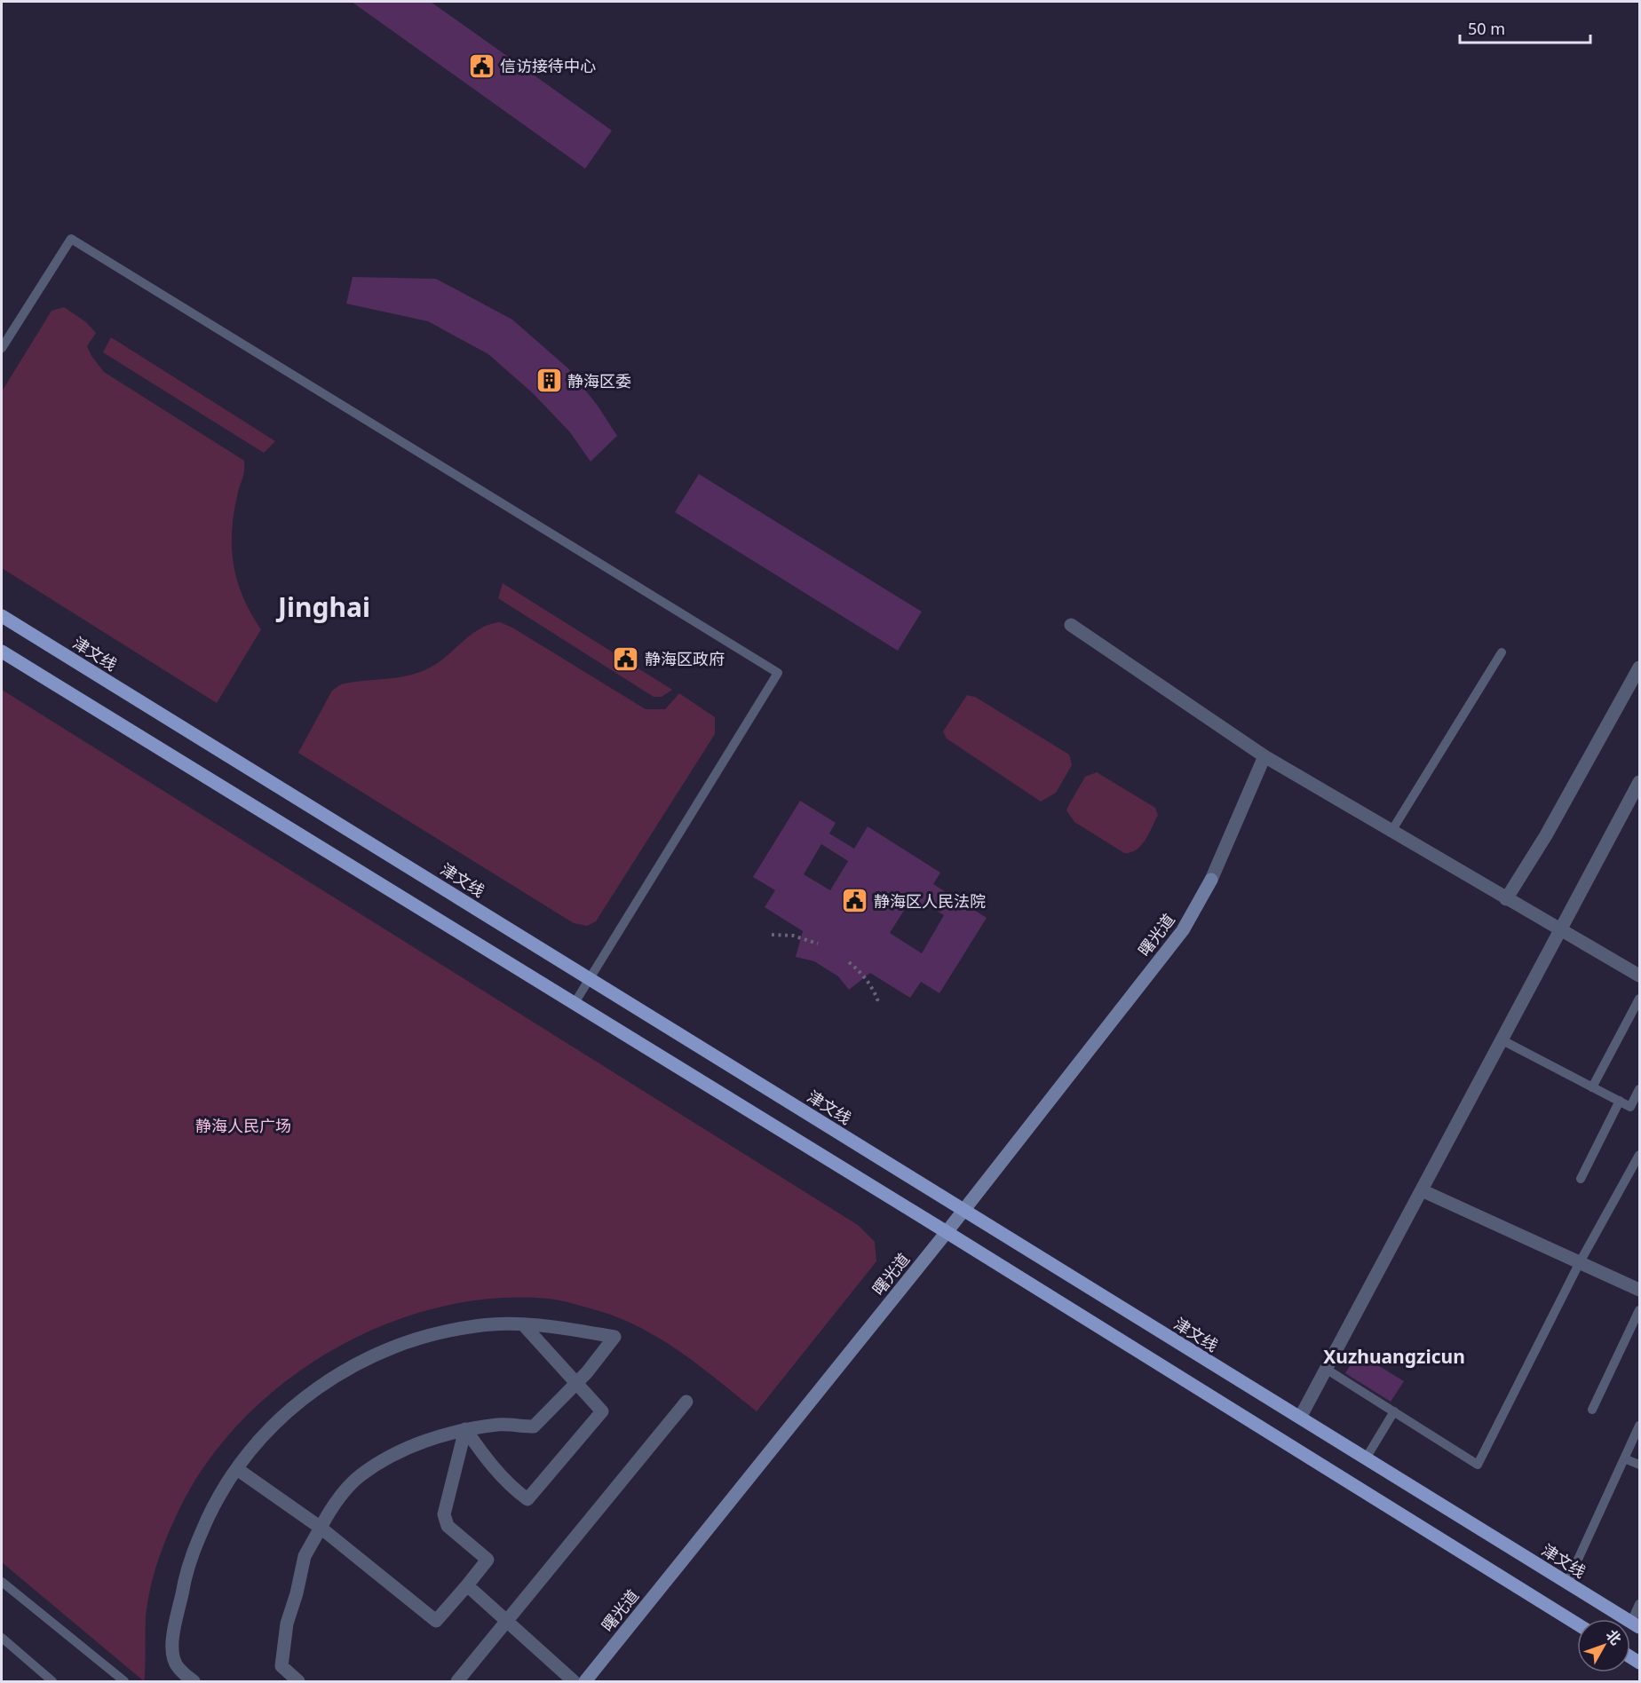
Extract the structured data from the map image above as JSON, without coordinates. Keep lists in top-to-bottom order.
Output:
{
  "streets": {
    "main road": ["津文线"],
    "street": ["曙光道"]
  },
  "crossings": [
    ["津文线", "曙光道"]
  ],
  "districts": ["Jinghai", "Xuzhuangzicun"],
  "parks": ["静海人民广场"],
  "places": {
    "public building": ["信访接待中心", "静海区政府", "静海区人民法院"],
    "building": ["静海区委"]
  },
  "scale_bar": "50 m",
  "north": "top right"
}
